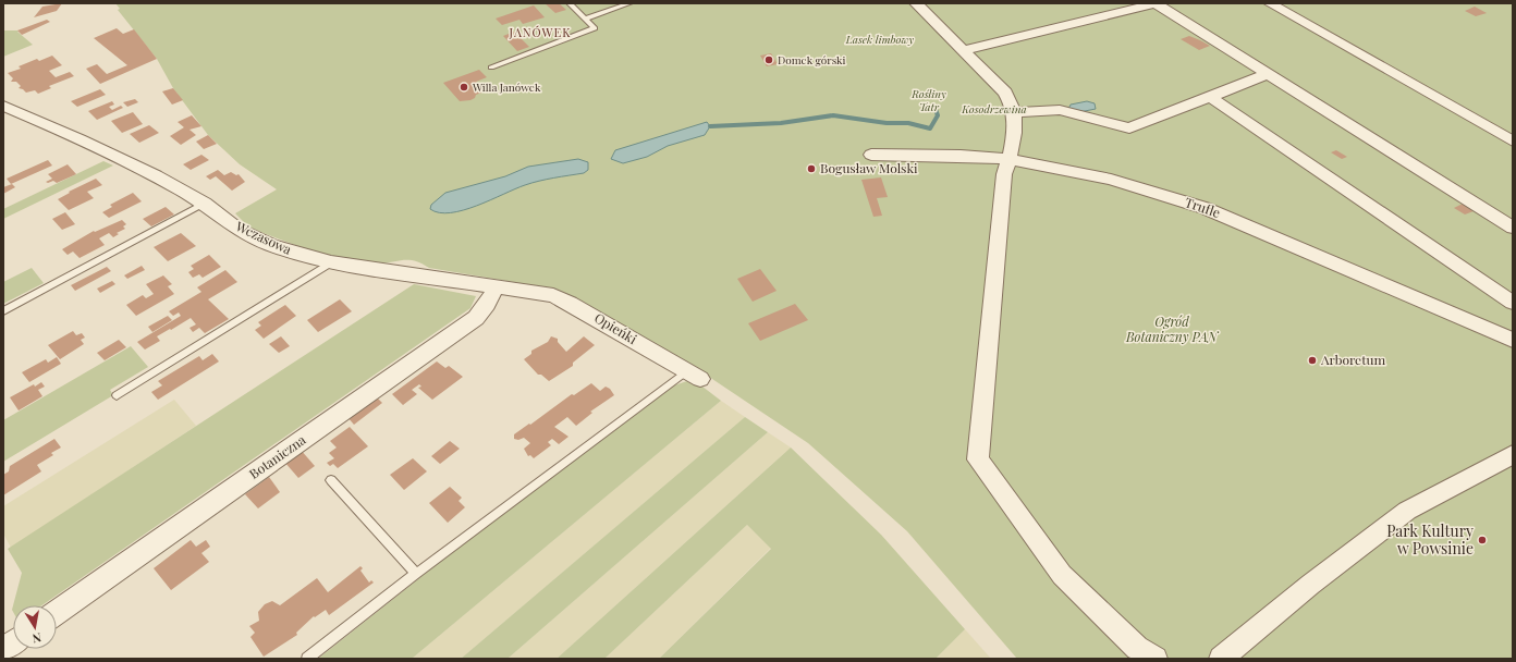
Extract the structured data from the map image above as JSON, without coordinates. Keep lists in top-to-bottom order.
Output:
{
  "streets": {
    "street": [
      "Trufle",
      "Wczasowa",
      "Opieńki",
      "Botaniczna"
    ]
  },
  "crossings": [
    ["Wczasowa", "Opieńki"],
    ["Wczasowa", "Botaniczna"]
  ],
  "districts": ["JANÓWEK"],
  "parks": [
    "Lasek limbowy",
    "Rośliny Tatr",
    "Kosodrzewina",
    "Ogród Botaniczny PAN"
  ],
  "places": [
    "Domek górski",
    "Willa Janówek",
    "Bogusław Molski",
    "Arboretum",
    "Park Kultury w Powsinie"
  ],
  "north": "bottom"
}
